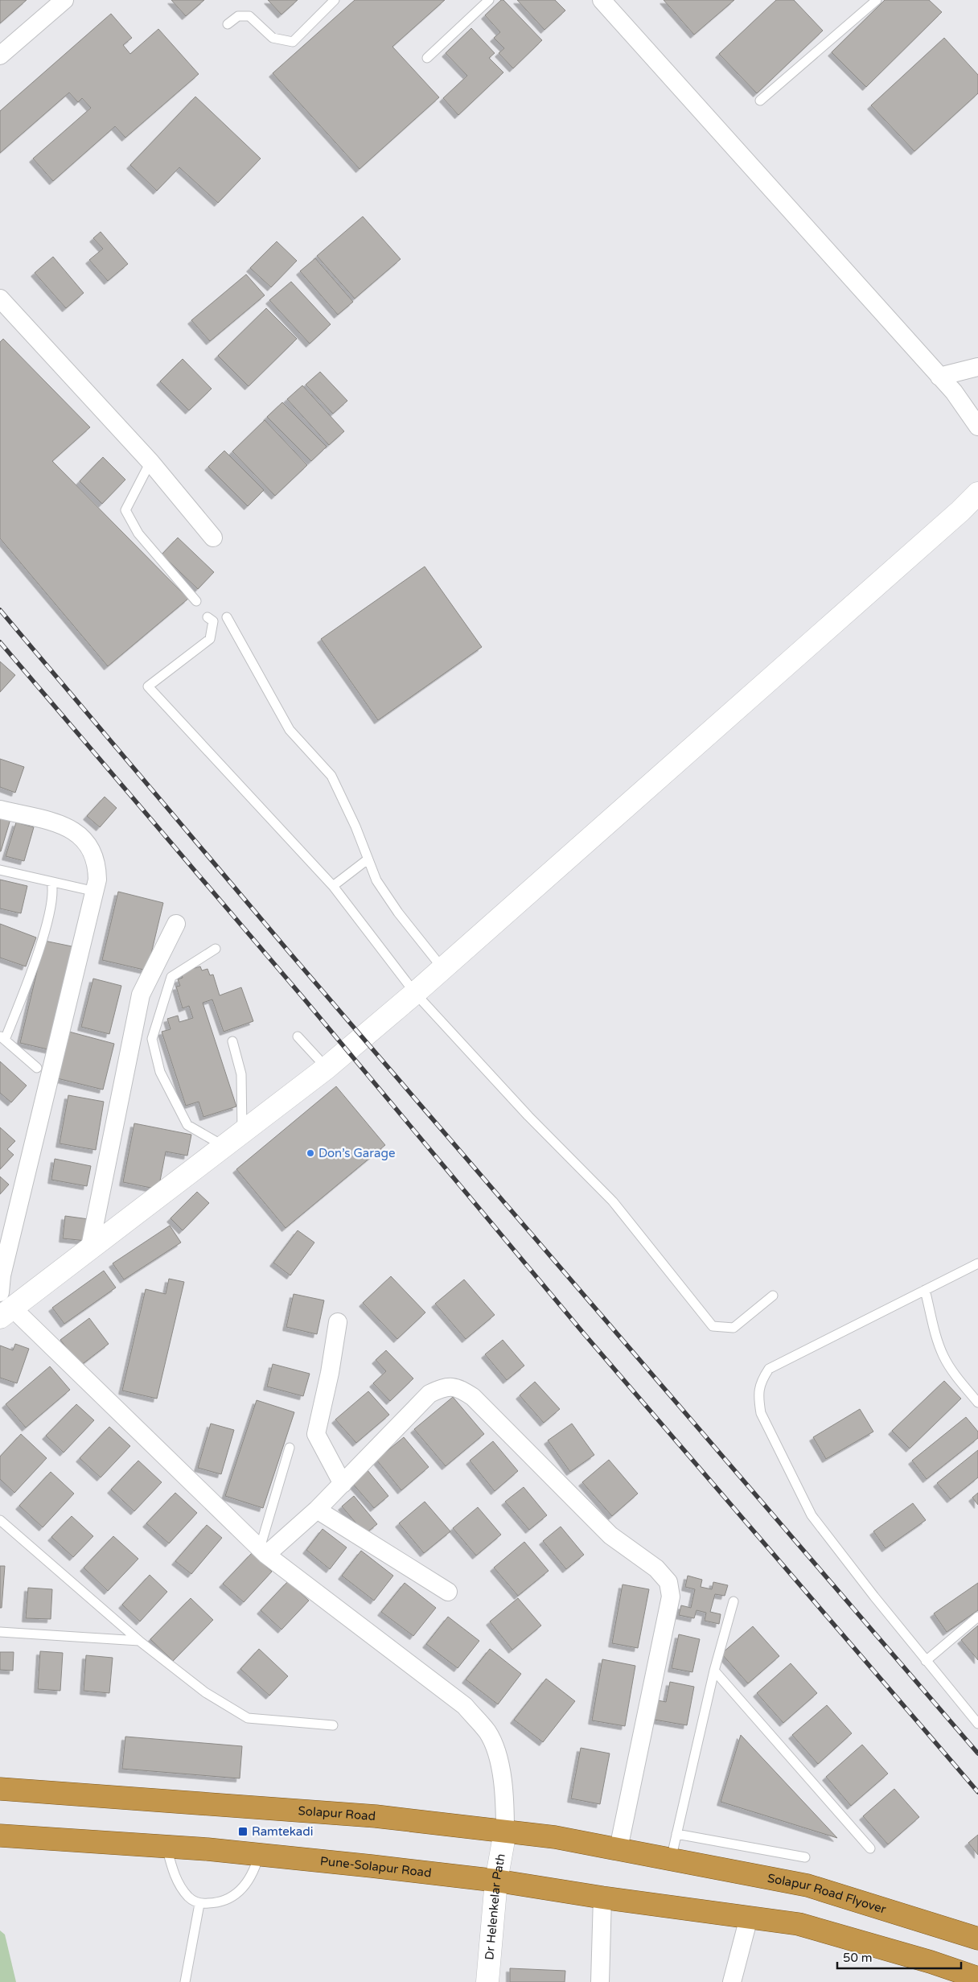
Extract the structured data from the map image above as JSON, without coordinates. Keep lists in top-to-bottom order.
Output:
{
  "streets": {
    "highway": ["Solapur Road", "Pune-Solapur Road", "Solapur Road Flyover"],
    "street": ["Dr Helenkelar Path"]
  },
  "crossings": [
    ["Solapur Road", "Solapur Road Flyover"],
    ["Solapur Road", "Dr Helenkelar Path"],
    ["Pune-Solapur Road", "Dr Helenkelar Path"]
  ],
  "places": {
    "other": ["Don’s Garage"],
    "transit": ["Ramtekadi"]
  },
  "scale_bar": "50 m"
}
